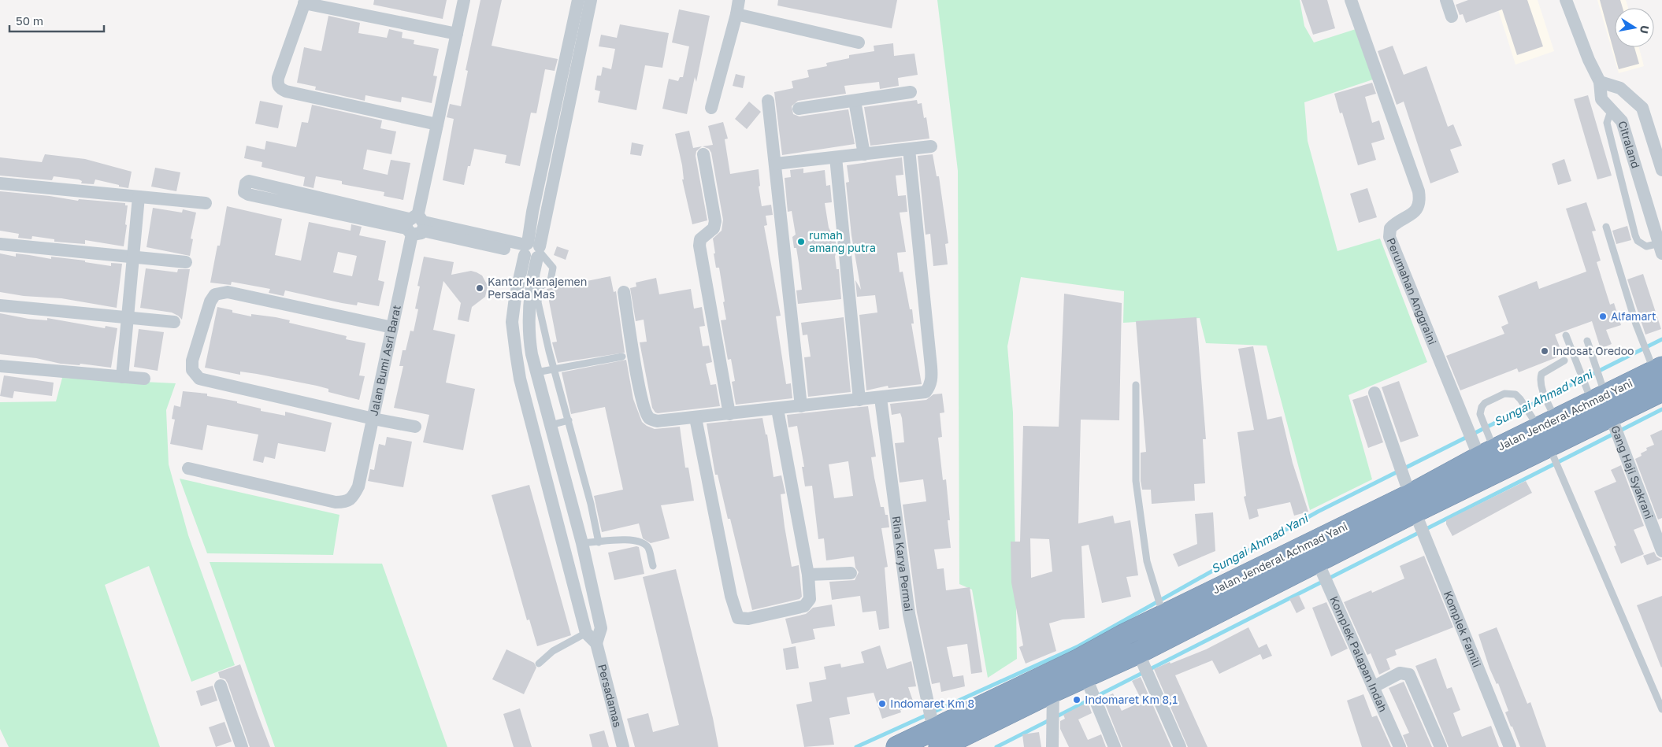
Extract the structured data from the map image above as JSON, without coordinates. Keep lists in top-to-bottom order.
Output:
{
  "streets": {
    "highway": ["Jalan Jenderal Achmad Yani"],
    "street": [
      "Citraland",
      "Perumahan Anggraini",
      "Jalan Bumi Asri Barat",
      "Gang Haji Syakrani",
      "Rina Karya Permai",
      "Komplek Famili",
      "Komplek Palapan Indah",
      "Persadamas"
    ]
  },
  "crossings": [
    ["Perumahan Anggraini", "Jalan Jenderal Achmad Yani"],
    ["Jalan Jenderal Achmad Yani", "Gang Haji Syakrani"],
    ["Jalan Jenderal Achmad Yani", "Rina Karya Permai"],
    ["Jalan Jenderal Achmad Yani", "Komplek Famili"],
    ["Jalan Jenderal Achmad Yani", "Komplek Palapan Indah"]
  ],
  "water": ["Sungai Ahmad Yani"],
  "places": [
    "rumah amang putra",
    "Kantor Manajemen Persada Mas",
    "Alfamart",
    "Indosat Oredoo",
    "Indomaret Km 8,1",
    "Indomaret Km 8"
  ],
  "scale_bar": "50 m",
  "north": "right"
}
